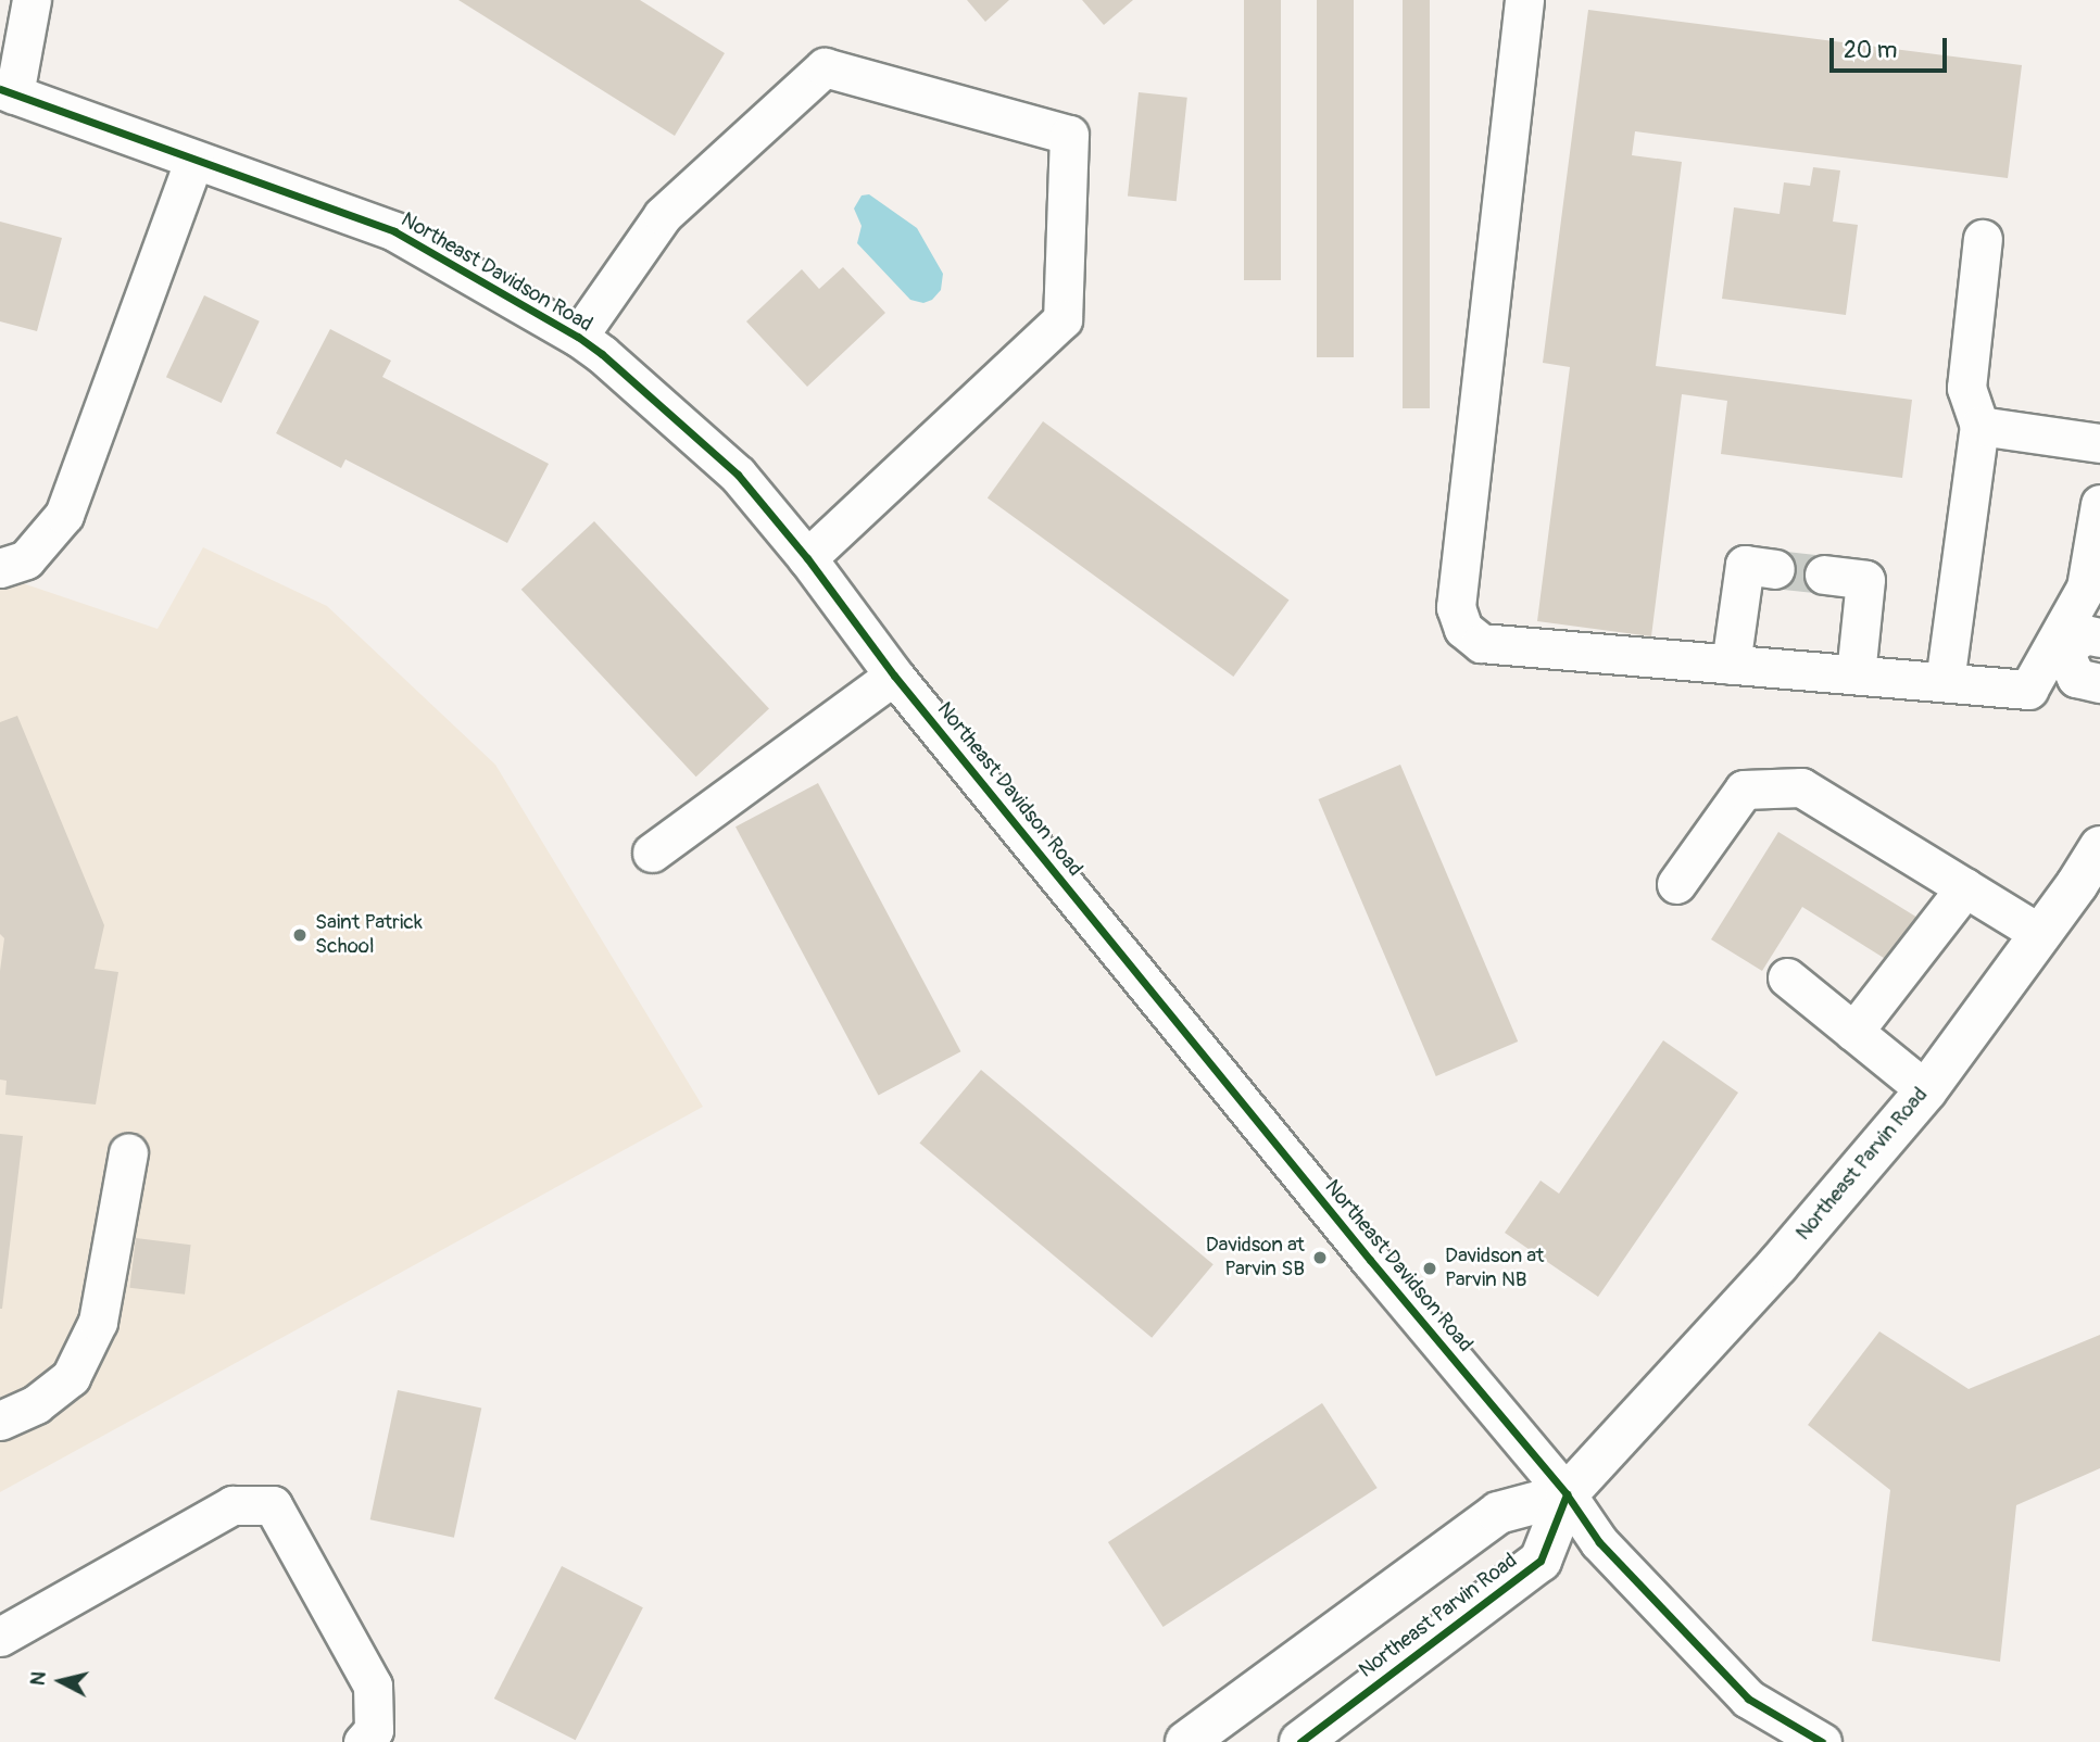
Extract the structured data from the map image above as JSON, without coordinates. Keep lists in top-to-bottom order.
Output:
{
  "streets": {
    "main road": ["Northeast Parvin Road"],
    "street": ["Northeast Davidson Road"]
  },
  "crossings": [
    ["Northeast Davidson Road", "Northeast Parvin Road"]
  ],
  "places": ["Saint Patrick School", "Davidson at Parvin SB", "Davidson at Parvin NB"],
  "scale_bar": "20 m",
  "north": "left"
}
